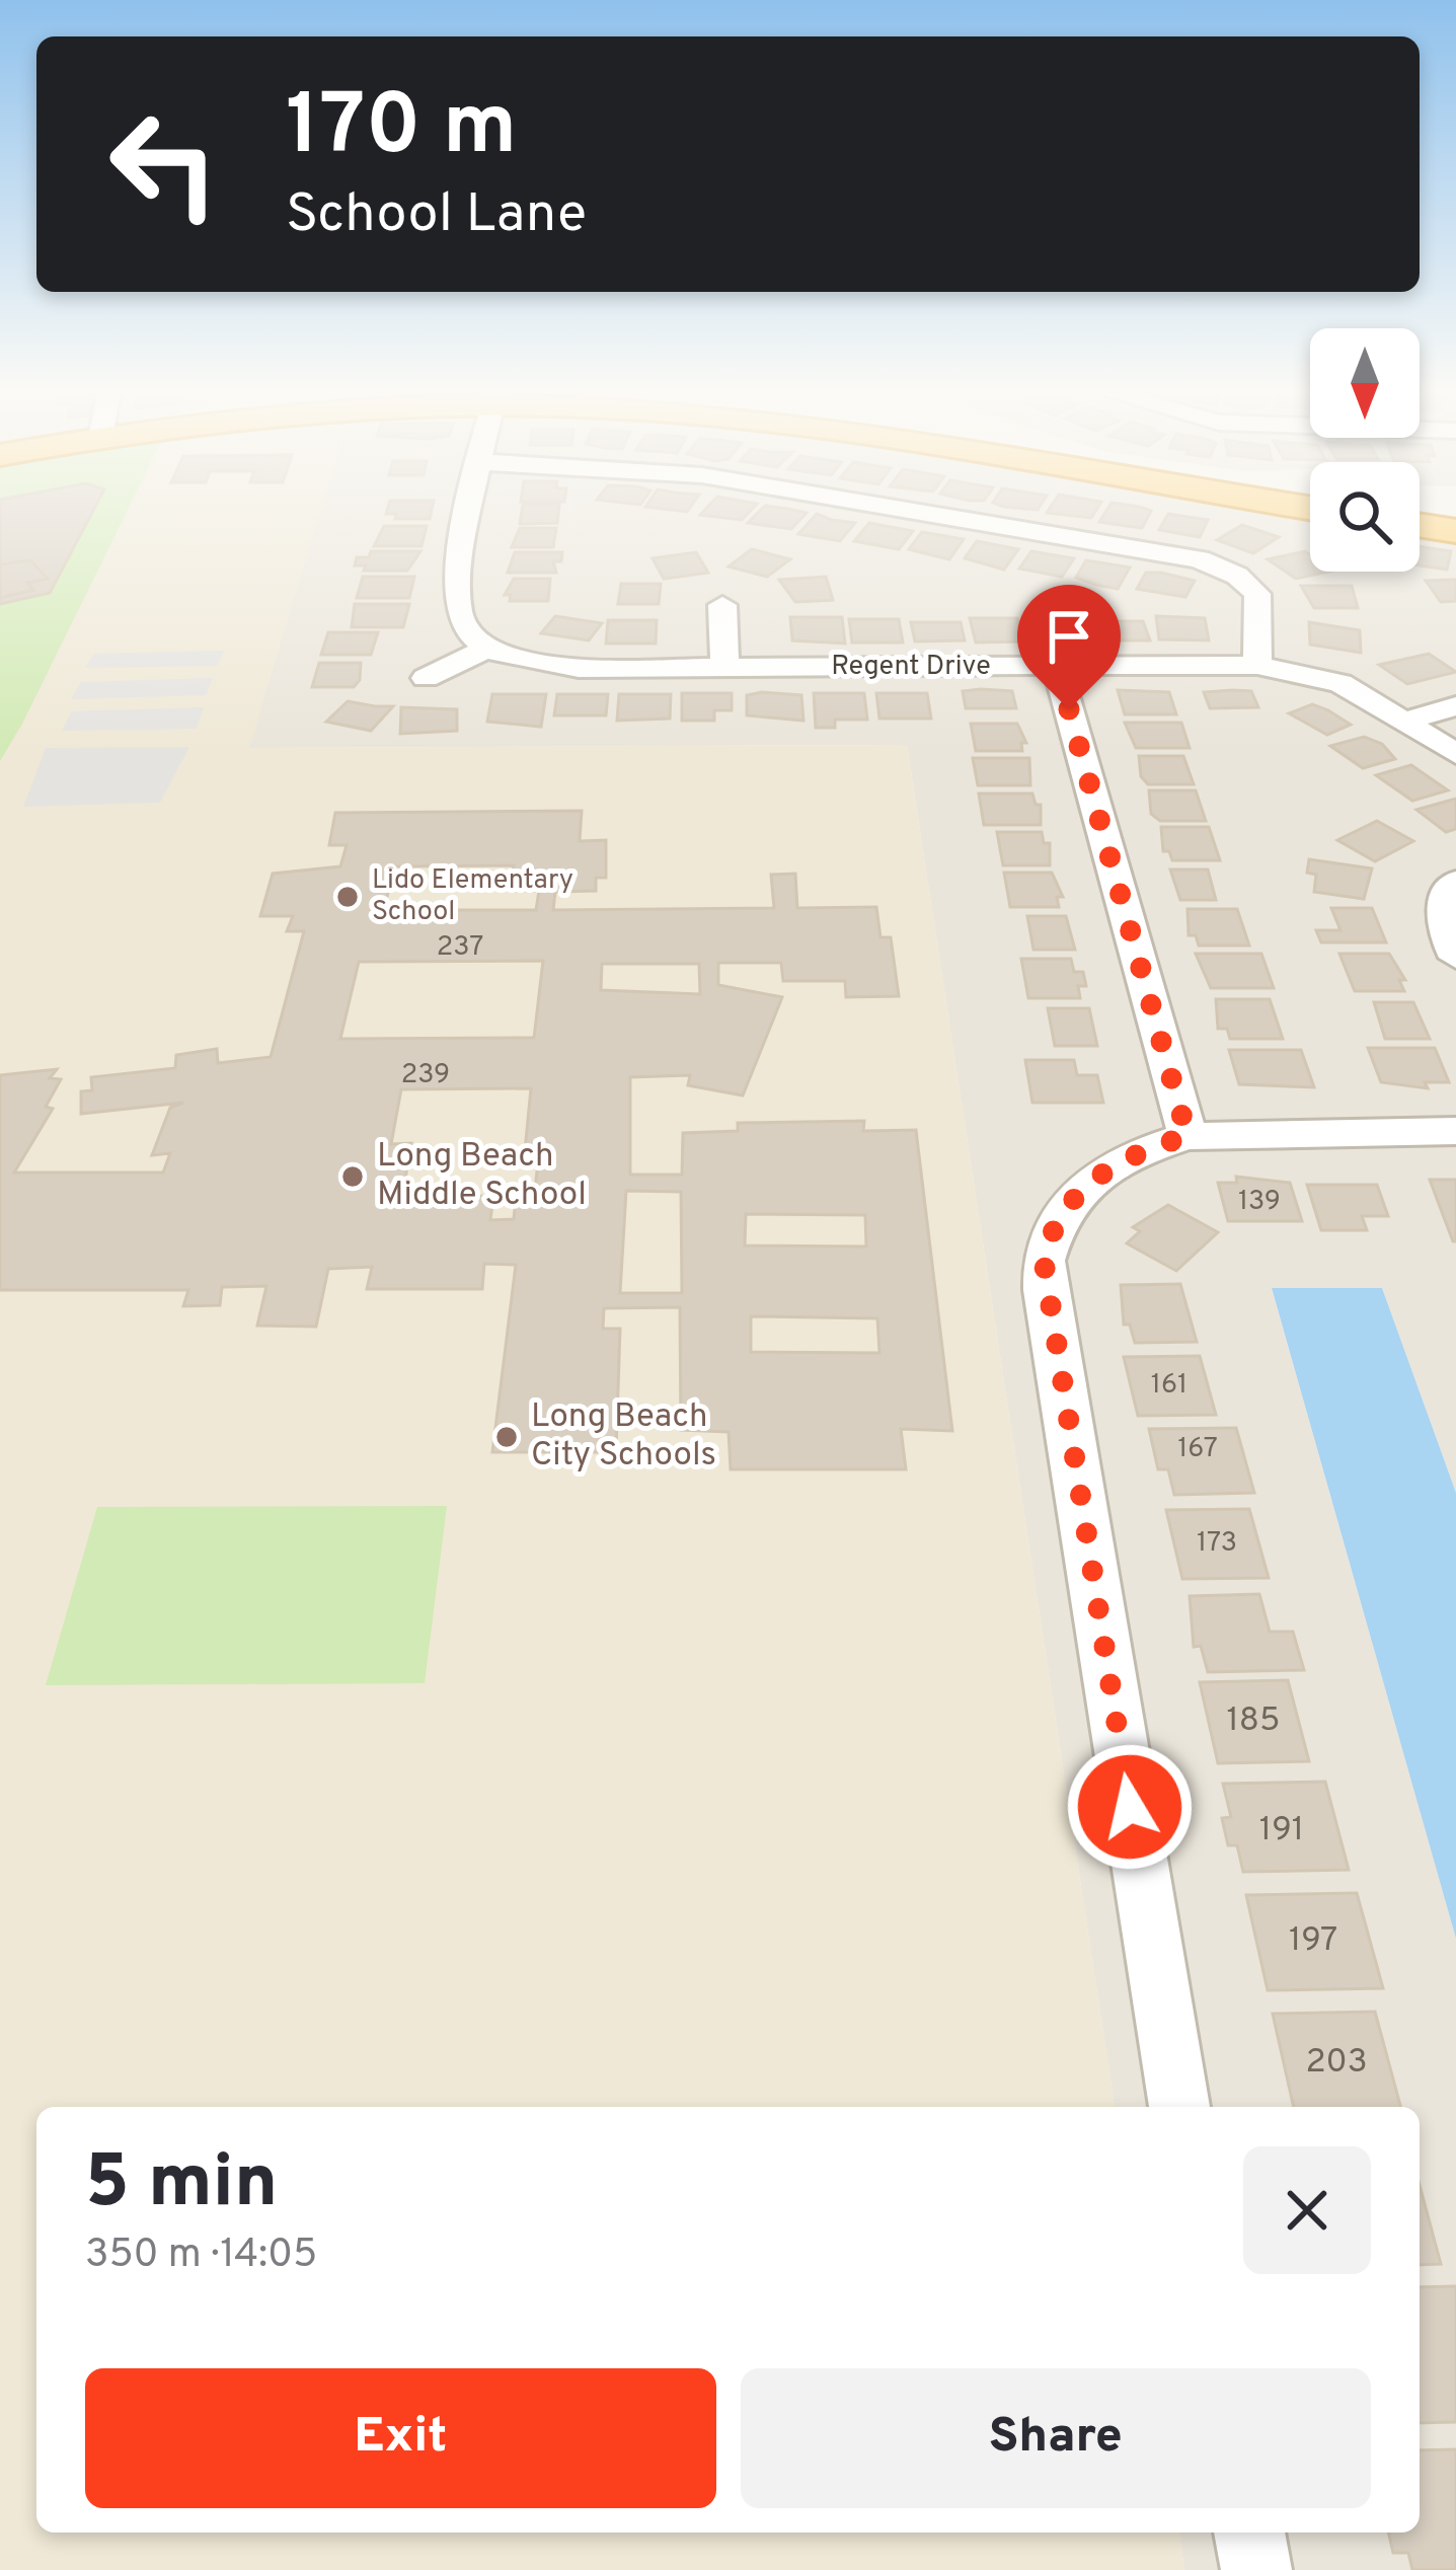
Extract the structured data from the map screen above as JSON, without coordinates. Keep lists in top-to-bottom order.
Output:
{
  "streets": {
    "street": ["Regent Drive"]
  },
  "places": ["Lido Elementary School", "Long Beach Middle School", "Long Beach City Schools"],
  "house_numbers": [
    "237",
    "239",
    "139",
    "161",
    "167",
    "173",
    "185",
    "191",
    "197",
    "203"
  ],
  "north": "bottom",
  "page": {
    "turn": ["170 m", "School Lane"],
    "heading": ["5 min", "350 m · 14:05"],
    "buttons": ["Exit", "Share"]
  }
}
